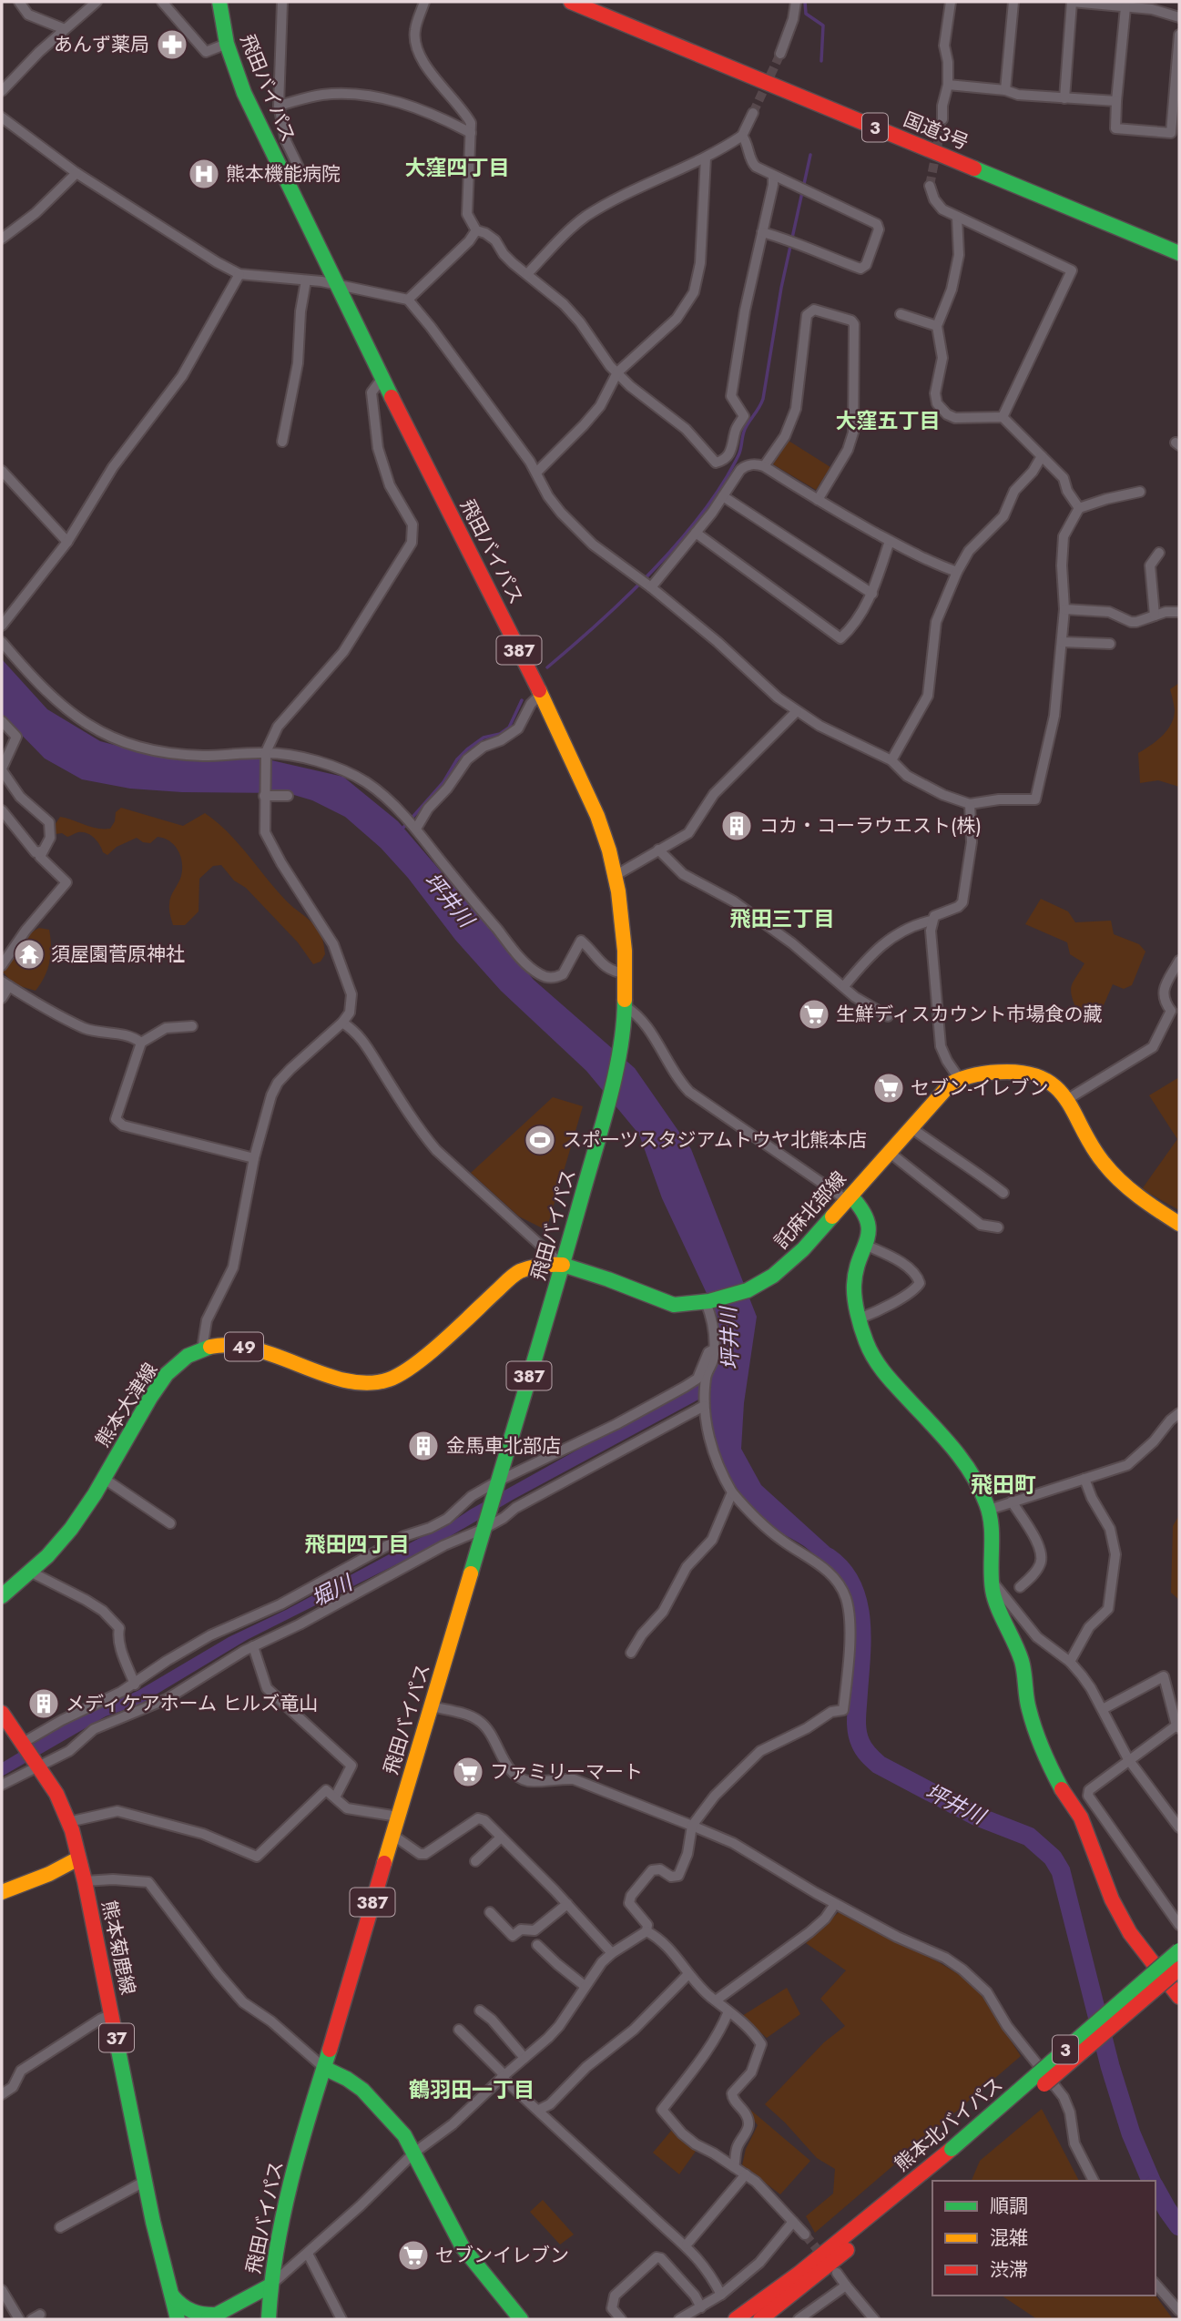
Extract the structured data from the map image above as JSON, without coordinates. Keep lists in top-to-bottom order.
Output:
{
  "streets": {
    "main road": [
      "飛田バイパス",
      "3",
      "国道3号",
      "387",
      "託麻北部線",
      "49",
      "熊本大津線",
      "熊本菊鹿線",
      "37",
      "熊本北バイパス"
    ]
  },
  "crossings": [
    ["飛田バイパス", "託麻北部線"],
    ["飛田バイパス", "49"],
    ["託麻北部線", "49"],
    ["49", "熊本大津線"]
  ],
  "districts": [
    "大窪四丁目",
    "大窪五丁目",
    "飛田三丁目",
    "飛田町",
    "飛田四丁目",
    "鶴羽田一丁目"
  ],
  "water": ["坪井川", "堀川"],
  "places": {
    "pharmacy": ["あんず薬局"],
    "hospital": ["熊本機能病院"],
    "building": ["コカ・コーラウエスト(株)", "金馬車北部店", "メディケアホーム ヒルズ竜山"],
    "temple": ["須屋園菅原神社"],
    "supermarket": [
      "生鮮ディスカウント市場食の藏",
      "セブン-イレブン",
      "ファミリーマート",
      "セブンイレブン"
    ],
    "sports": ["スポーツスタジアムトウヤ北熊本店"]
  },
  "legend": ["順調", "混雑", "渋滞"]
}
